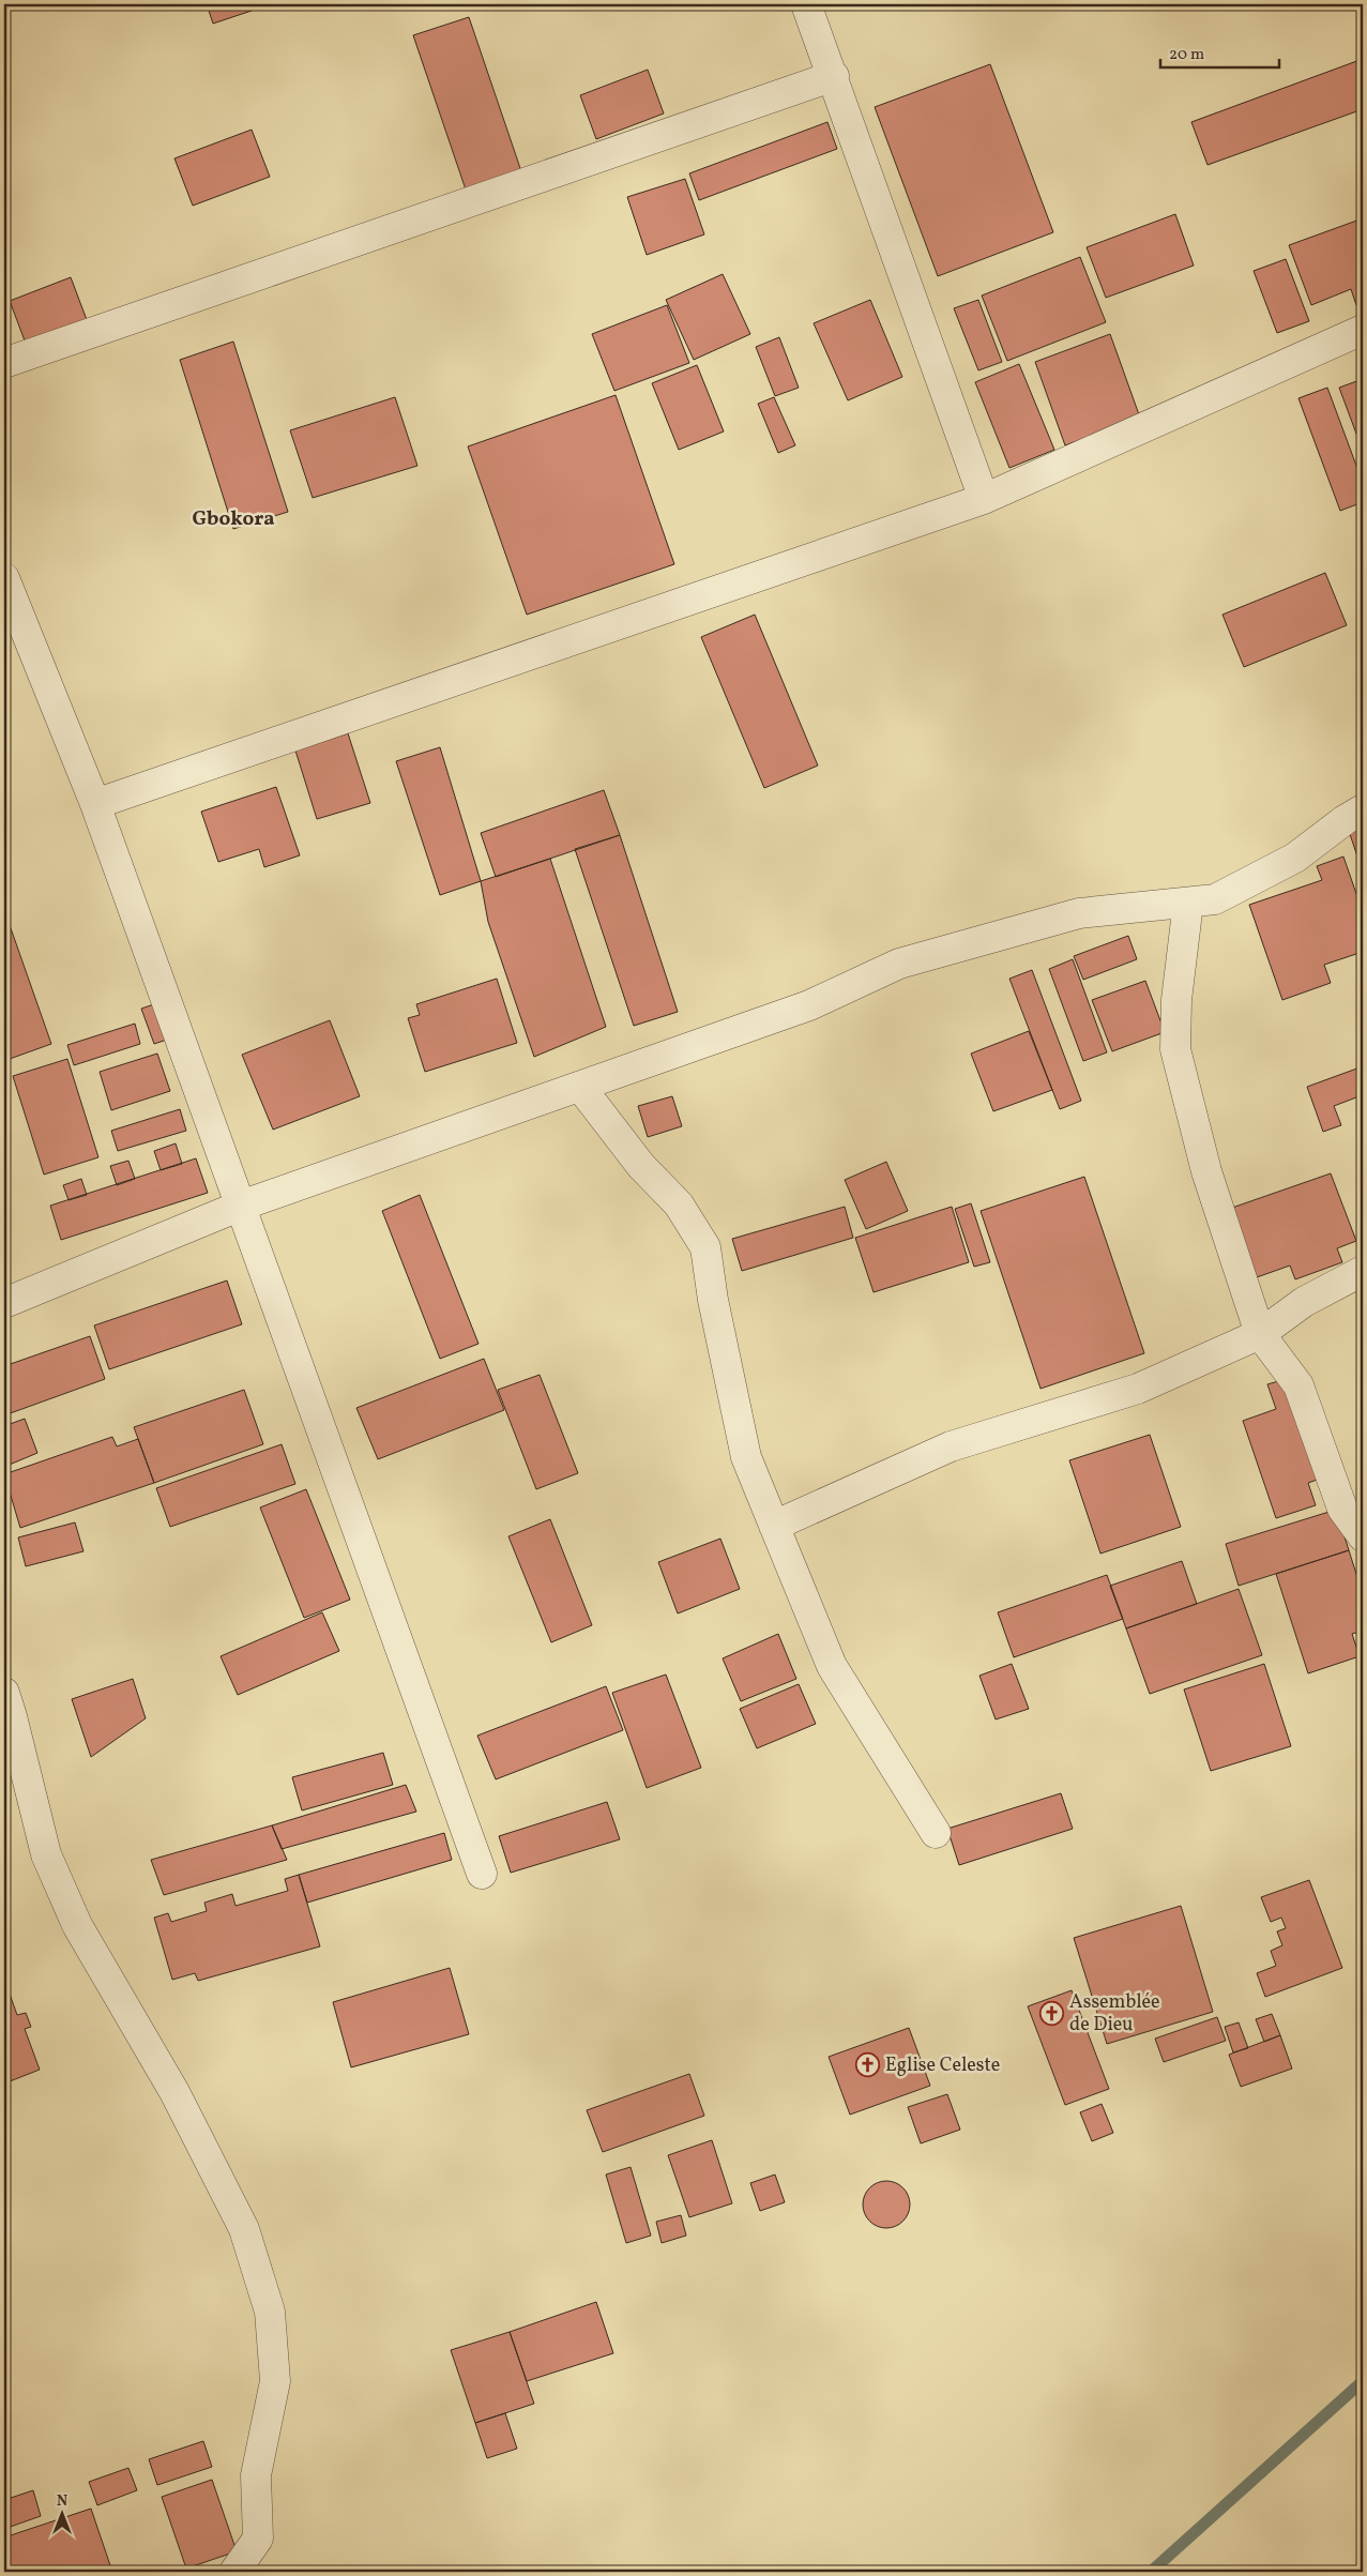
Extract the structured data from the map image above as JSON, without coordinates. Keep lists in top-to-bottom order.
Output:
{
  "districts": ["Gbokora"],
  "places": {
    "church": ["Assemblée de Dieu", "Eglise Celeste"]
  },
  "scale_bar": "20 m",
  "north": "top"
}
